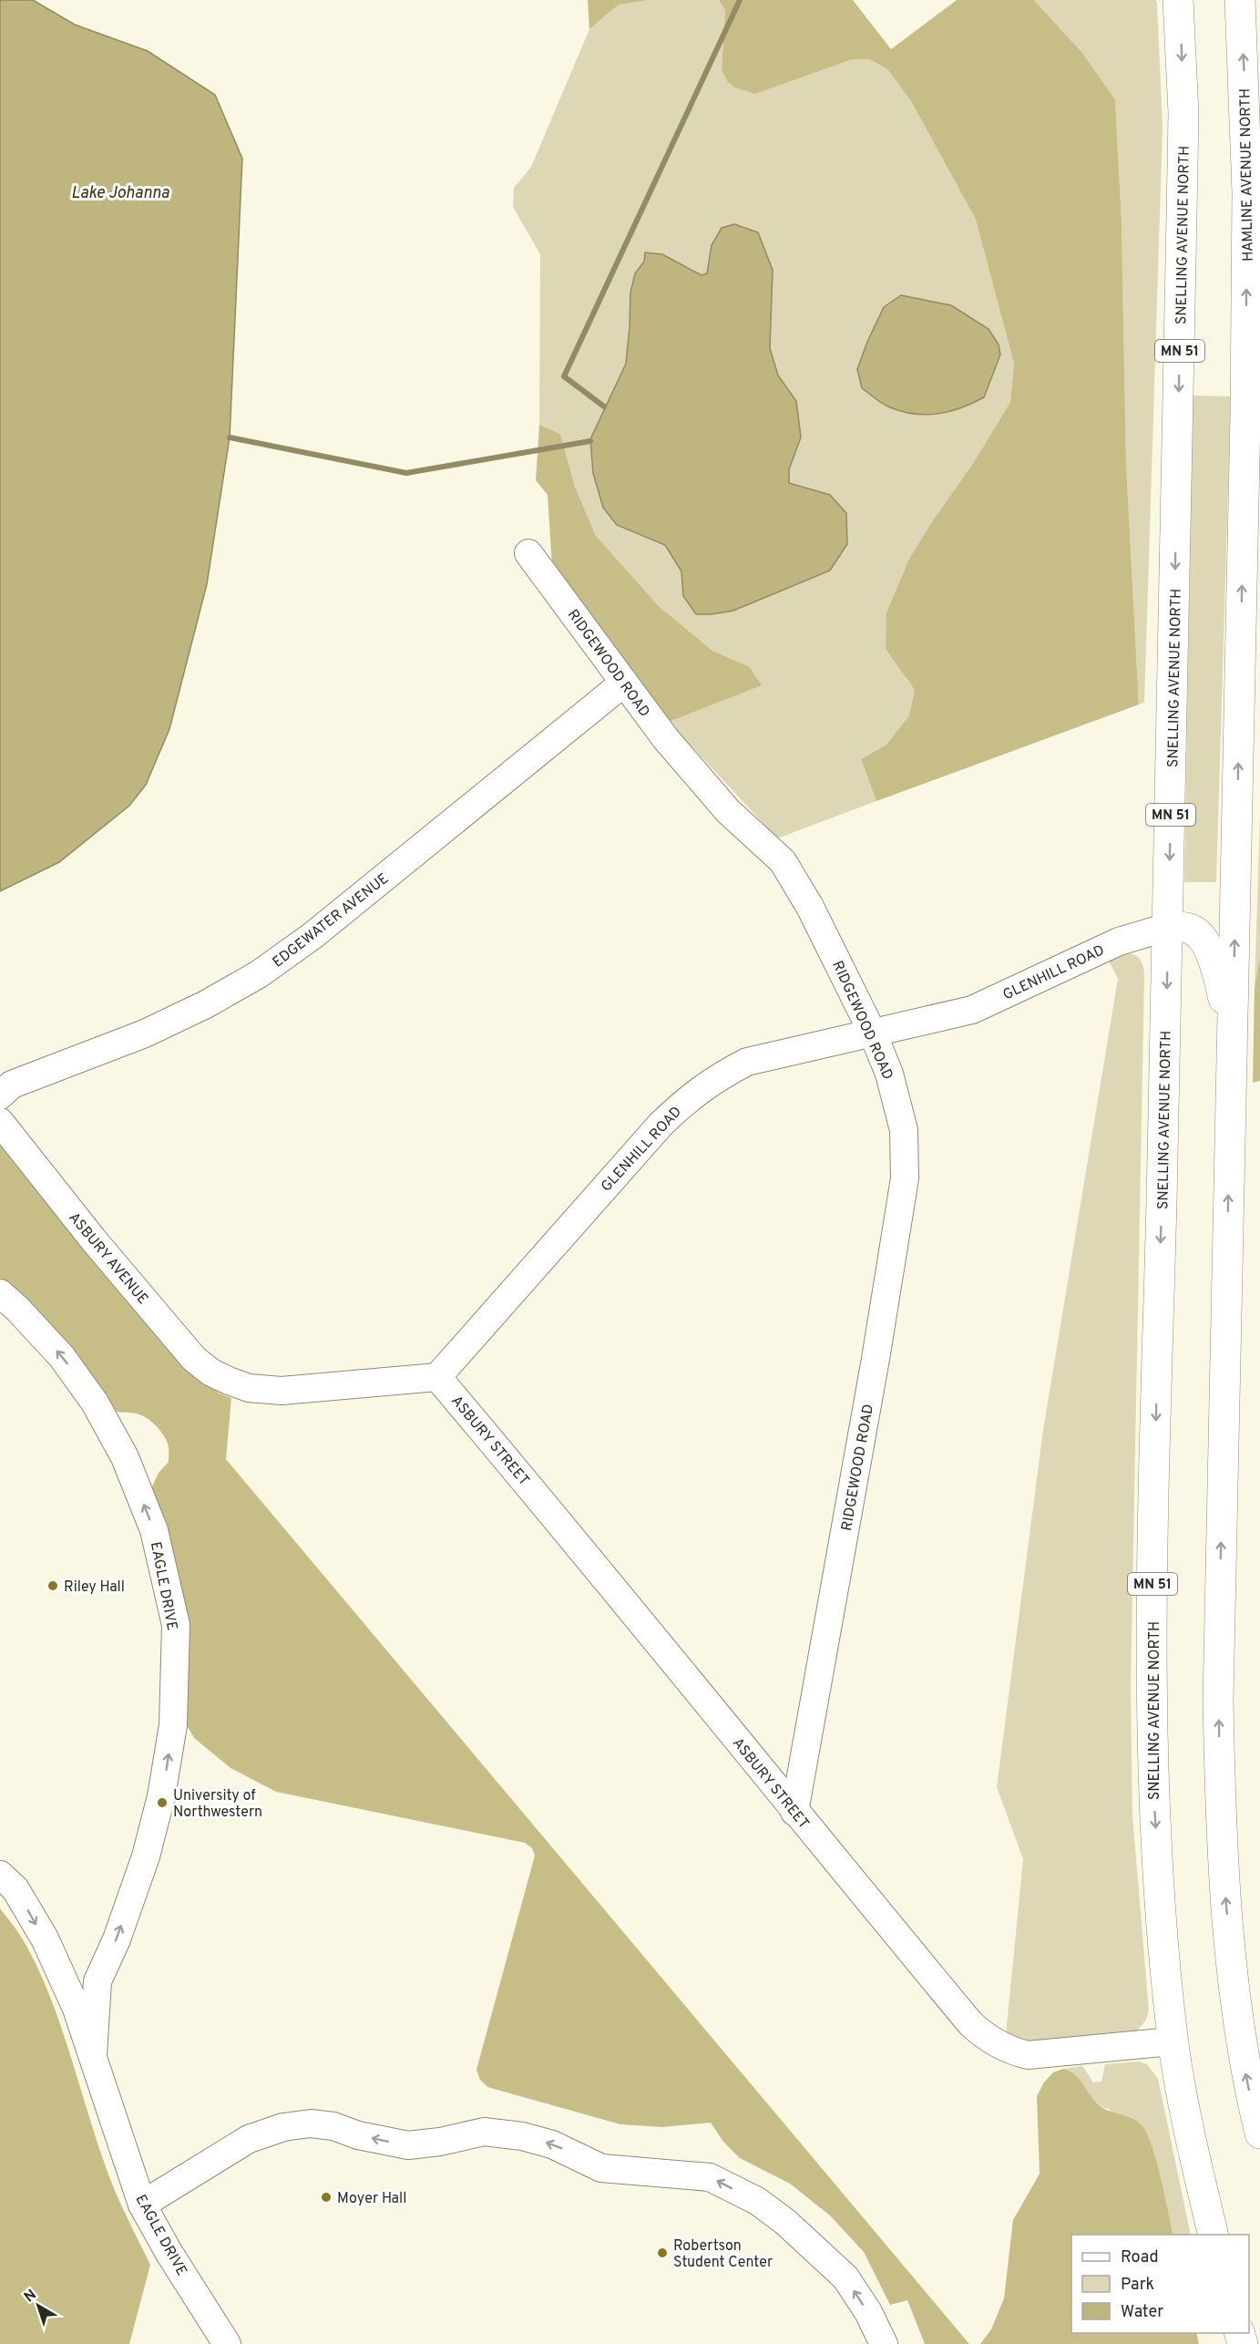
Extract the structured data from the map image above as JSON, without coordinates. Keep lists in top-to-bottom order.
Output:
{
  "streets": {
    "highway": ["HAMLINE AVENUE NORTH", "SNELLING AVENUE NORTH", "MN 51"],
    "street": [
      "RIDGEWOOD ROAD",
      "EDGEWATER AVENUE",
      "GLENHILL ROAD",
      "ASBURY AVENUE",
      "ASBURY STREET",
      "EAGLE DRIVE"
    ]
  },
  "crossings": [
    ["SNELLING AVENUE NORTH", "GLENHILL ROAD"],
    ["SNELLING AVENUE NORTH", "ASBURY STREET"],
    ["RIDGEWOOD ROAD", "EDGEWATER AVENUE"],
    ["RIDGEWOOD ROAD", "GLENHILL ROAD"],
    ["RIDGEWOOD ROAD", "ASBURY STREET"],
    ["GLENHILL ROAD", "ASBURY AVENUE"],
    ["GLENHILL ROAD", "ASBURY STREET"],
    ["ASBURY AVENUE", "ASBURY STREET"]
  ],
  "one_way": ["HAMLINE AVENUE NORTH"],
  "water": ["Lake Johanna"],
  "places": [
    "Riley Hall",
    "University of Northwestern",
    "Moyer Hall",
    "Robertson Student Center"
  ],
  "legend": ["Road", "Park", "Water"],
  "north": "top left"
}
